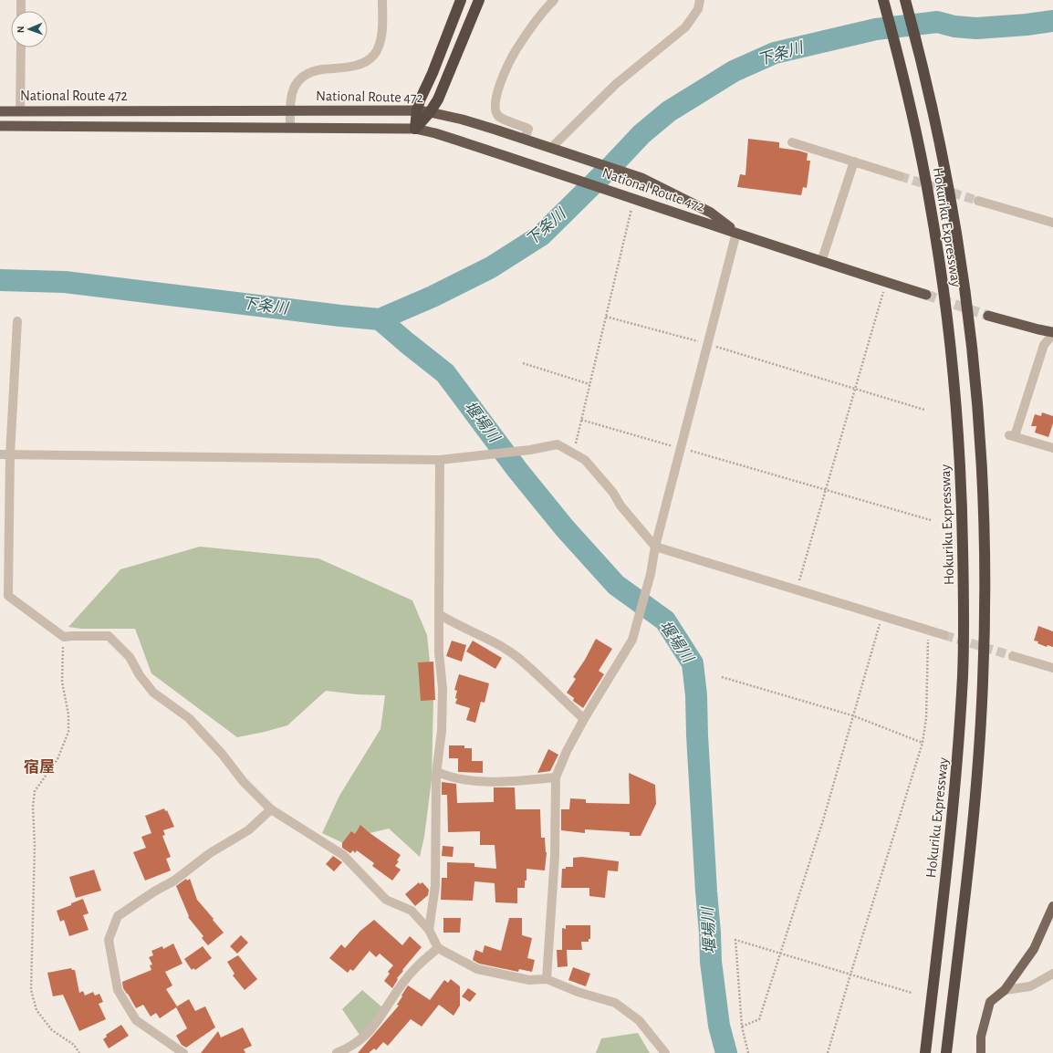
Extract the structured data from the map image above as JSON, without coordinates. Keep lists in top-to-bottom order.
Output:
{
  "streets": {
    "highway": ["National Route 472", "Hokuriku Expressway"]
  },
  "districts": ["宿屋"],
  "water": ["下条川", "堰場川"],
  "north": "left"
}
